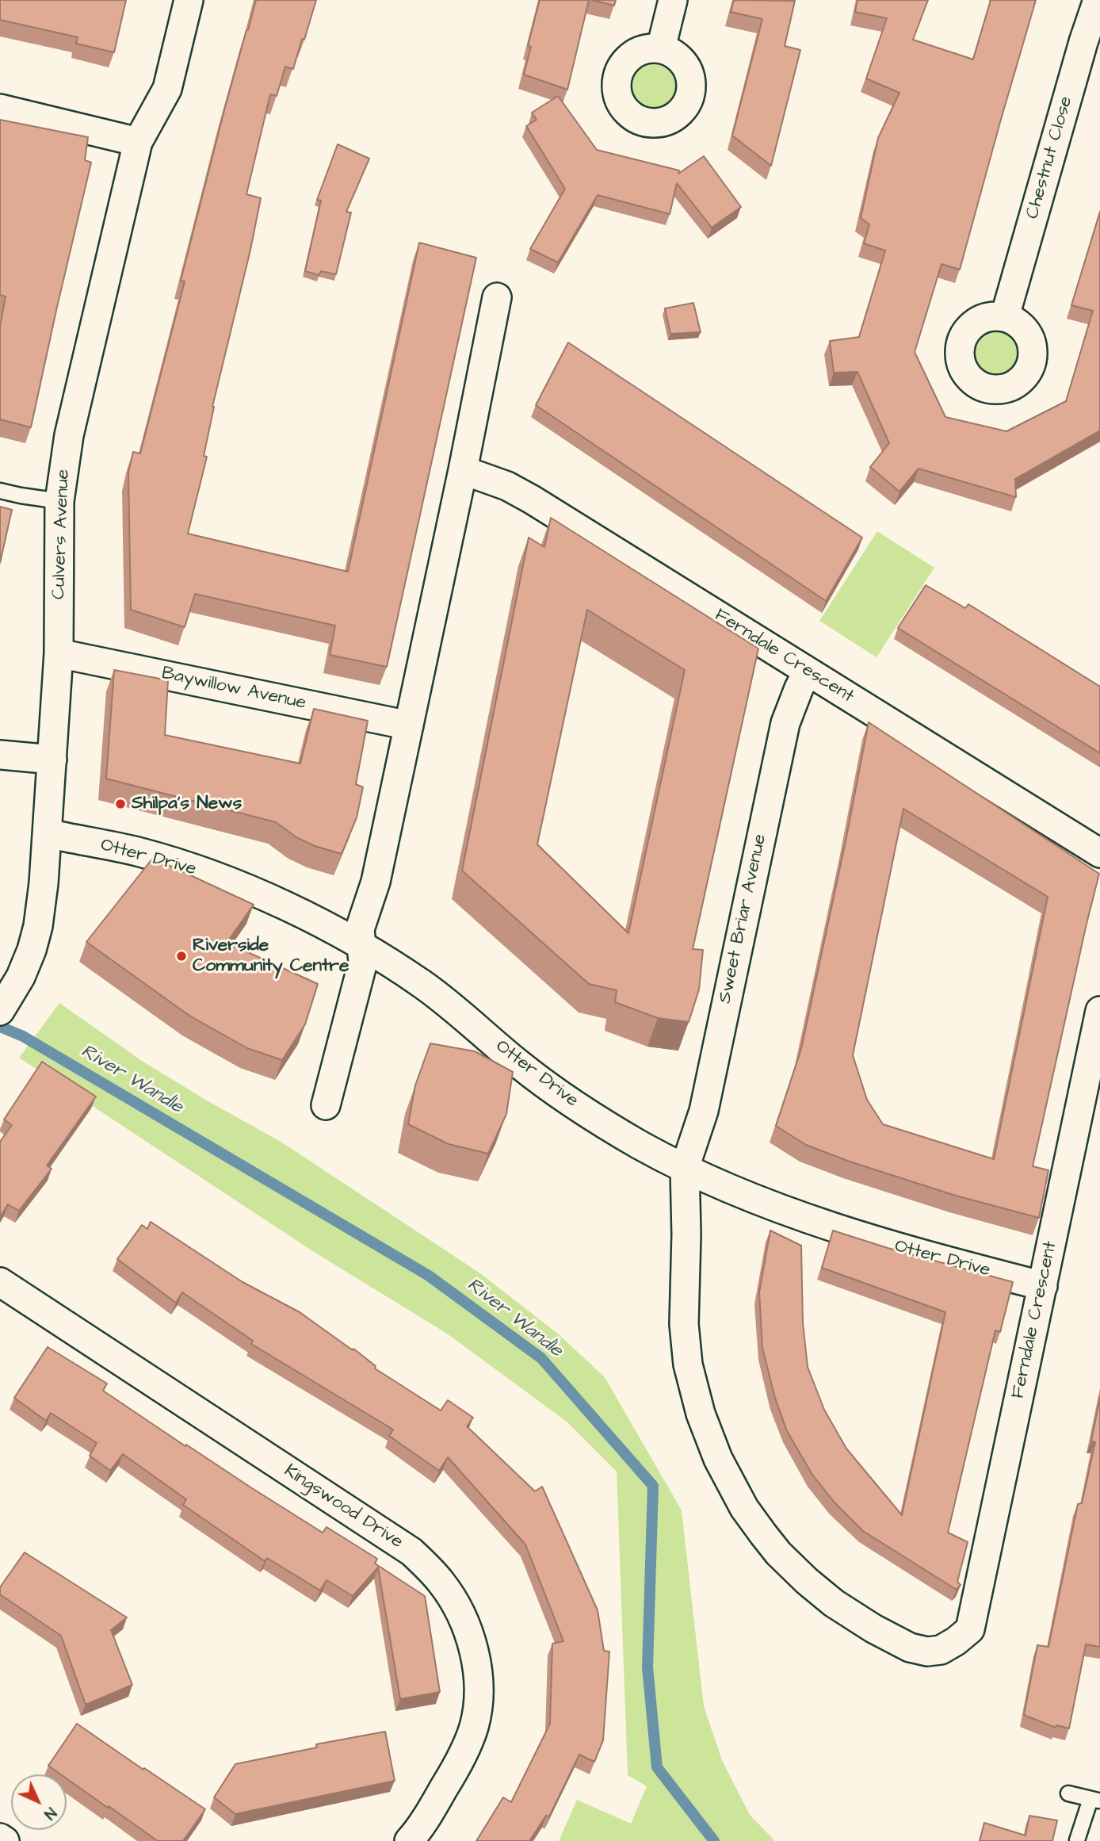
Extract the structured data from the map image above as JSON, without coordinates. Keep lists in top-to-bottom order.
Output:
{
  "streets": {
    "street": [
      "Chestnut Close",
      "Culvers Avenue",
      "Ferndale Crescent",
      "Baywillow Avenue",
      "Otter Drive",
      "Sweet Briar Avenue",
      "Kingswood Drive"
    ]
  },
  "crossings": [
    ["Culvers Avenue", "Baywillow Avenue"],
    ["Culvers Avenue", "Otter Drive"],
    ["Ferndale Crescent", "Otter Drive"],
    ["Ferndale Crescent", "Sweet Briar Avenue"],
    ["Otter Drive", "Sweet Briar Avenue"]
  ],
  "water": ["River Wandle"],
  "places": ["Shilpa's News", "Riverside Community Centre"],
  "north": "bottom right"
}
